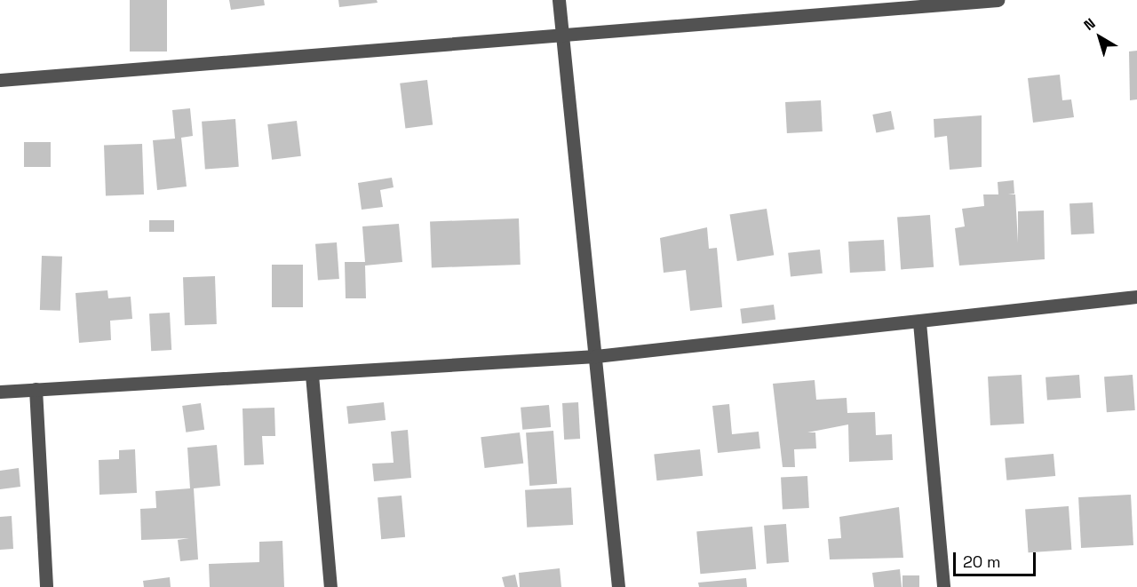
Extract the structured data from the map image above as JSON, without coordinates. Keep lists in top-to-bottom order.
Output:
{
  "scale_bar": "20 m",
  "north": "top left"
}
